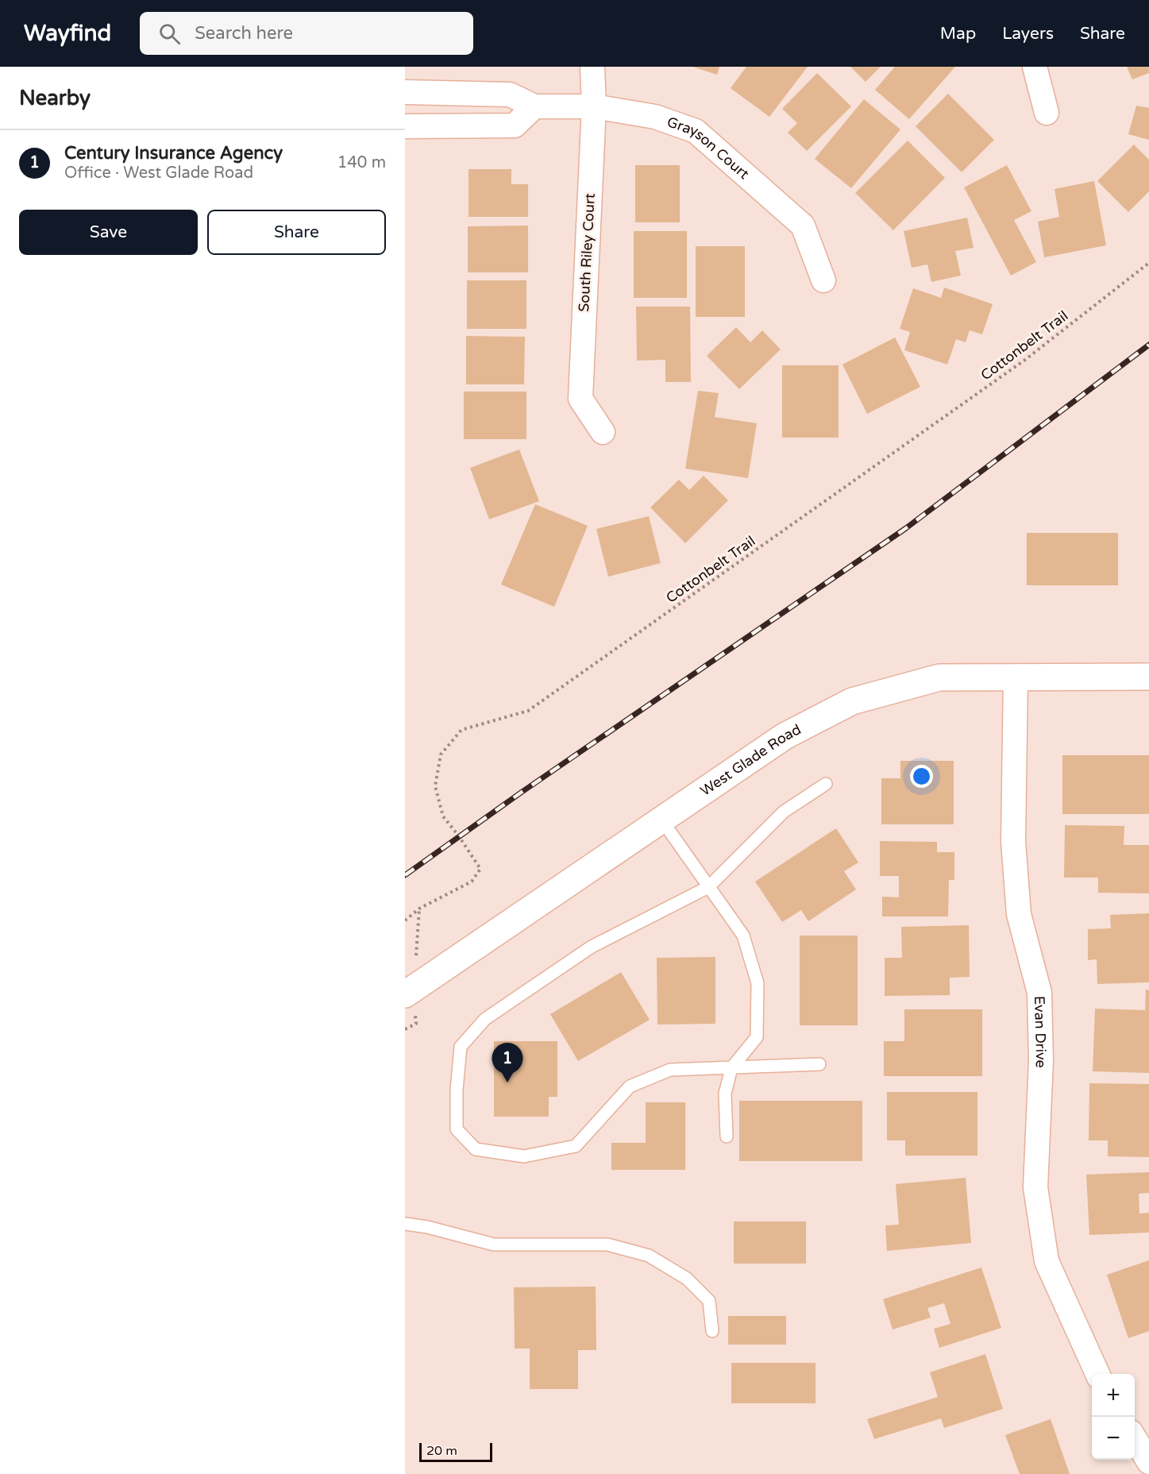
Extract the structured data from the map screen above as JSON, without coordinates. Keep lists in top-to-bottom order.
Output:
{
  "streets": {
    "main road": ["West Glade Road"],
    "street": ["Grayson Court", "South Riley Court", "Evan Drive"],
    "path": ["Cottonbelt Trail"]
  },
  "crossings": [
    ["Grayson Court", "South Riley Court"],
    ["West Glade Road", "Evan Drive"]
  ],
  "scale_bar": "20 m",
  "page": {
    "header": "Wayfind",
    "search": "Search here",
    "nav": ["Map", "Layers", "Share"],
    "heading": "Nearby",
    "list": [
      {
        "mark": "1",
        "name": "Century Insurance Agency",
        "note": "Office · West Glade Road",
        "value": "140 m"
      }
    ],
    "buttons": ["Save", "Share"],
    "pins": "1",
    "map_buttons": ["+", "−"],
    "scale": "20 m"
  }
}
